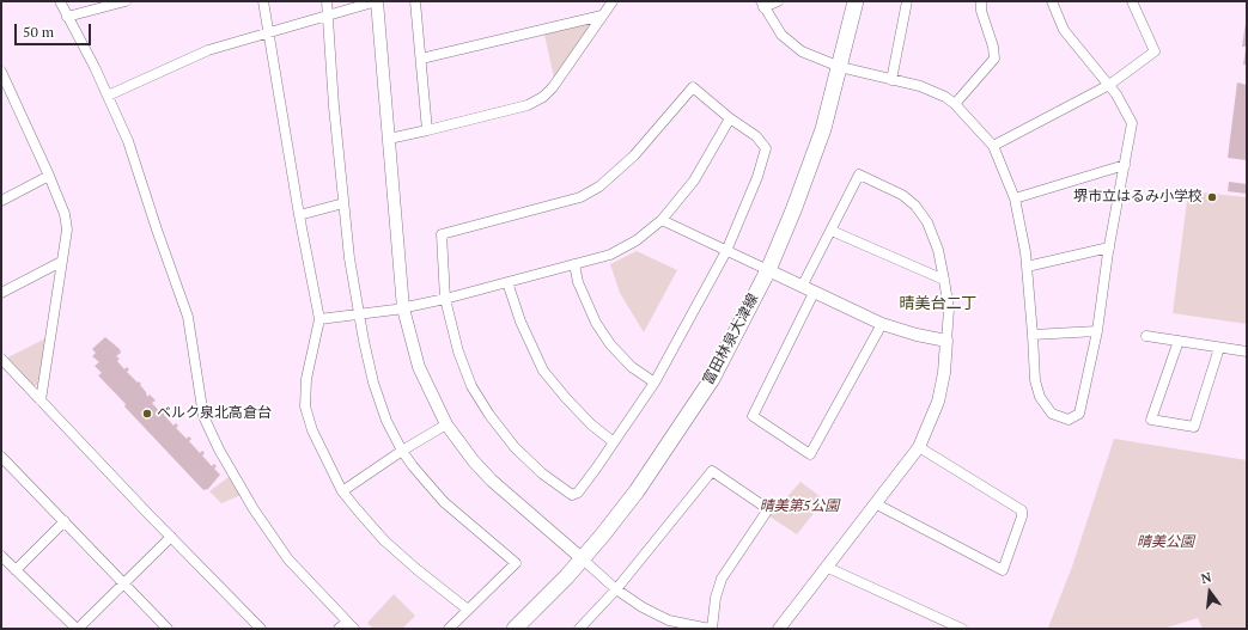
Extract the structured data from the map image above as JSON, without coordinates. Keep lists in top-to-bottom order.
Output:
{
  "streets": {
    "main road": ["富田林泉大津線"]
  },
  "districts": ["晴美台二丁"],
  "parks": ["晴美第5公園", "晴美公園"],
  "places": ["堺市立はるみ小学校", "ベルク泉北高倉台"],
  "scale_bar": "50 m",
  "north": "top"
}
